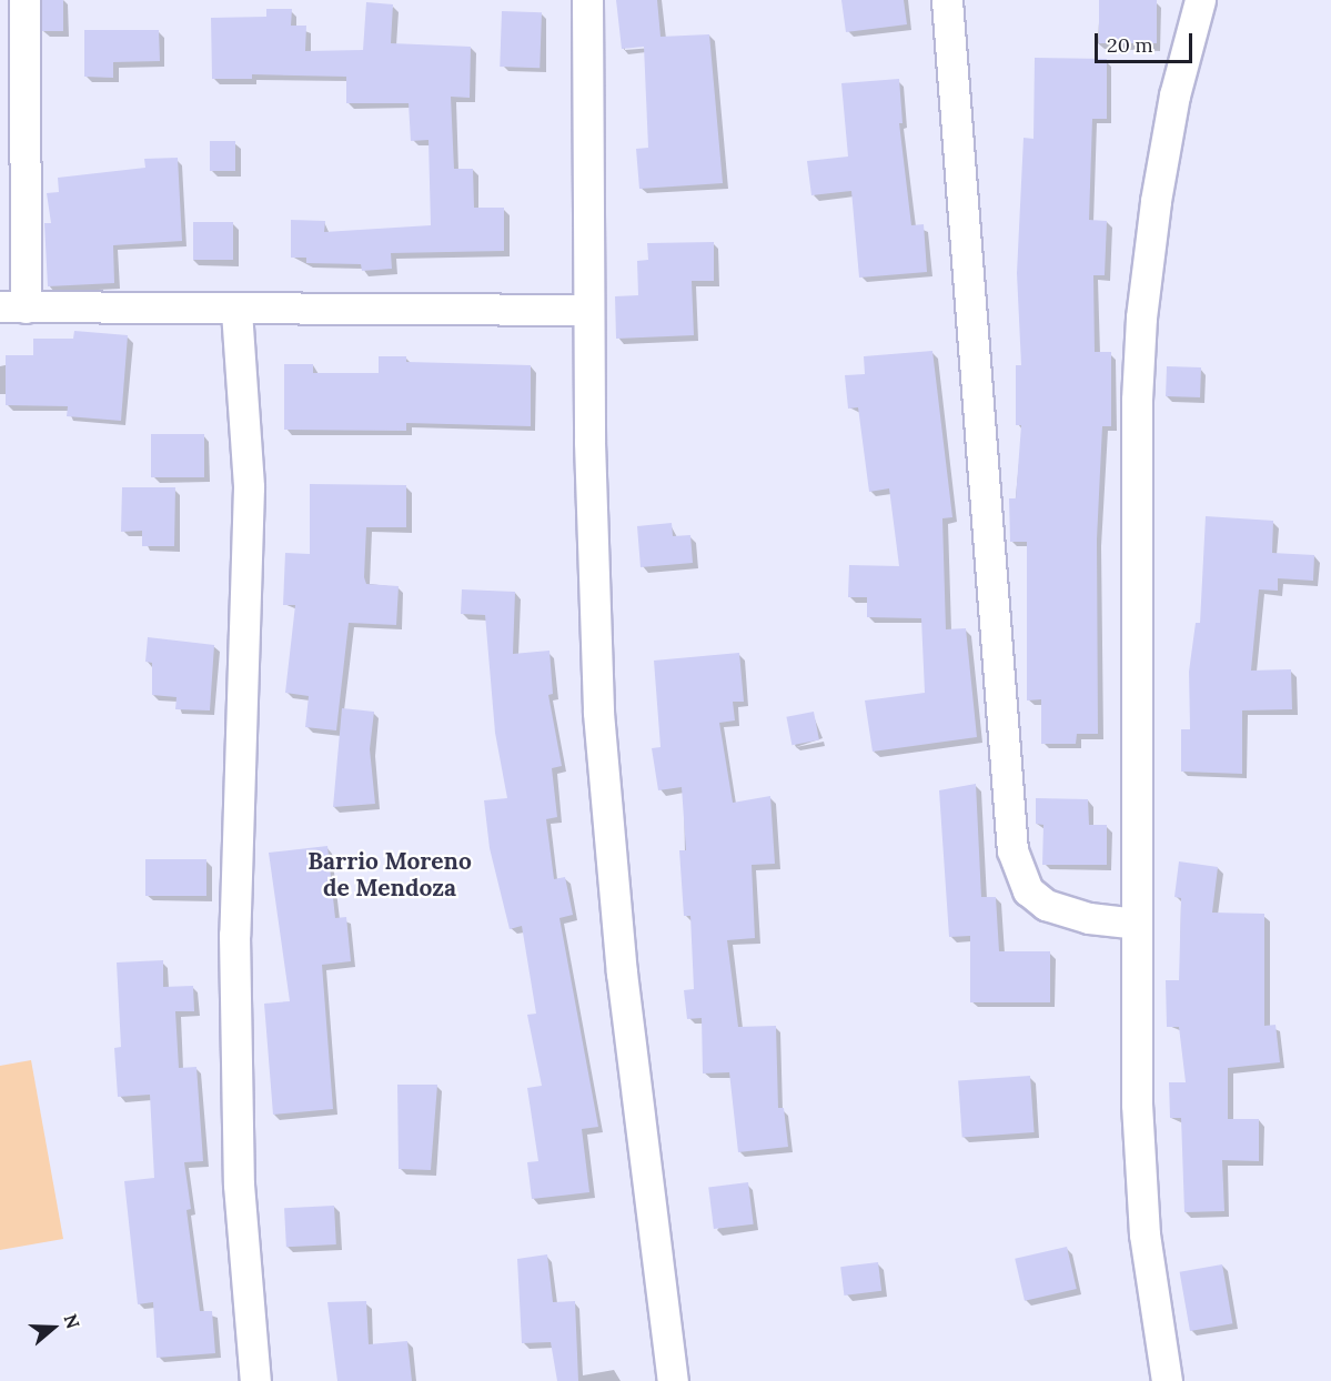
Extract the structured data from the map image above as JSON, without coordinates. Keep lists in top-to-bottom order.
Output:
{
  "districts": ["Barrio Moreno de Mendoza"],
  "scale_bar": "20 m",
  "north": "right"
}
